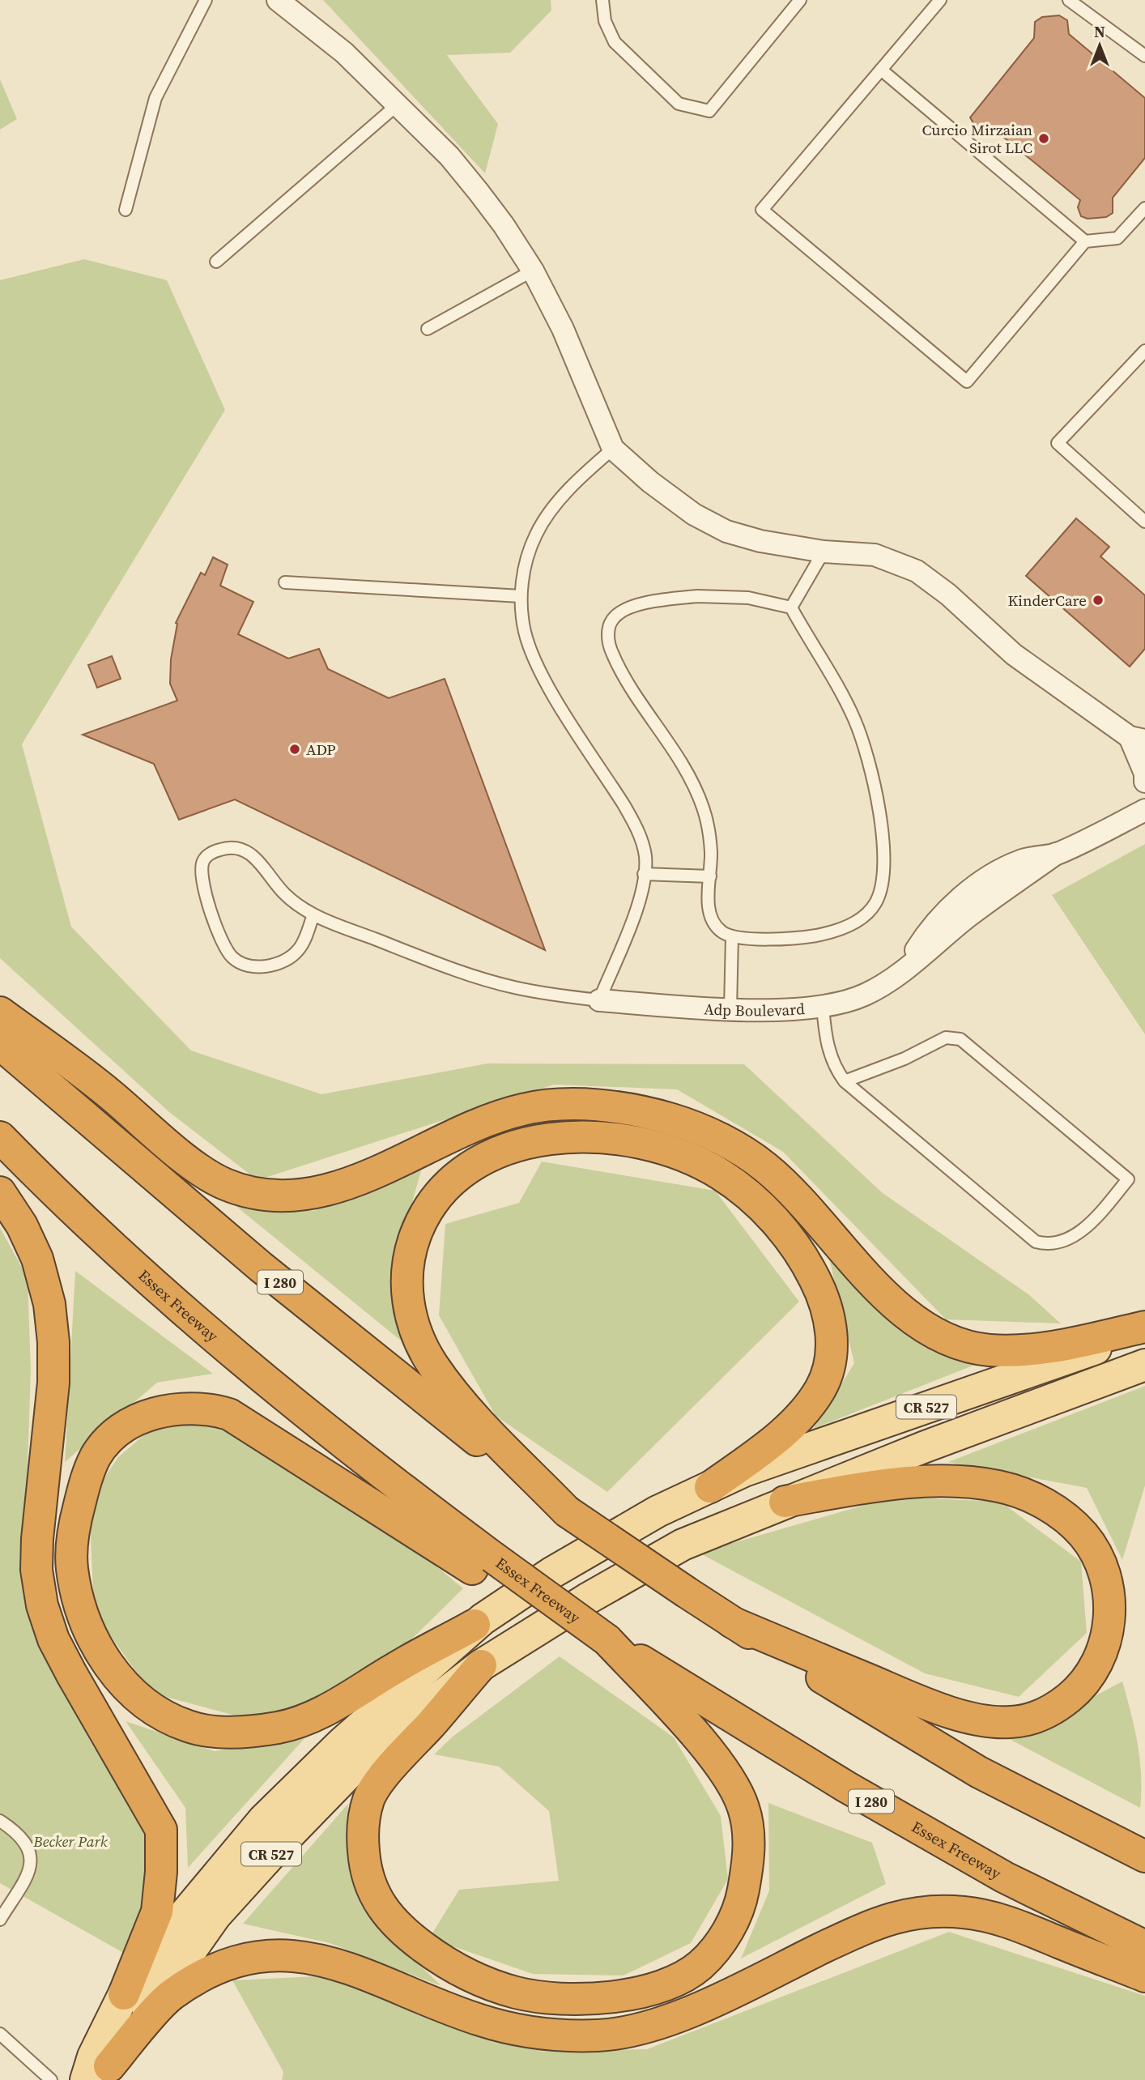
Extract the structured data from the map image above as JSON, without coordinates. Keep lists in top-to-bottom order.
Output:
{
  "streets": {
    "highway": ["I 280", "Essex Freeway"],
    "main road": ["CR 527"],
    "street": ["Adp Boulevard"]
  },
  "parks": ["Becker Park"],
  "places": ["Curcio Mirzaian Sirot LLC", "KinderCare", "ADP"],
  "north": "top"
}
